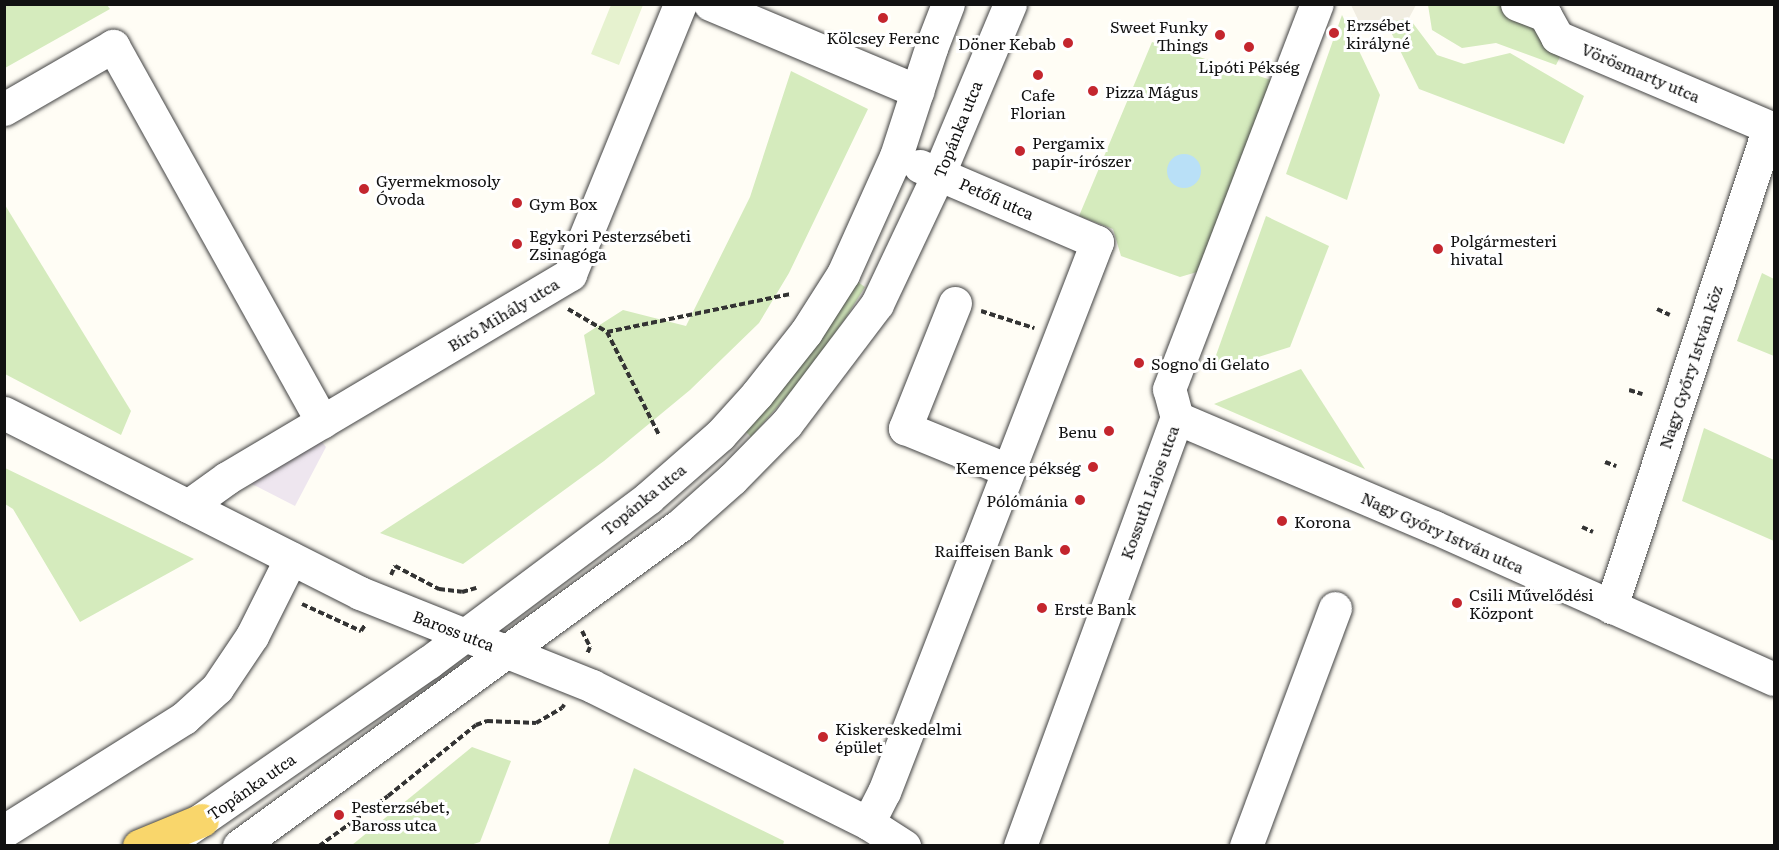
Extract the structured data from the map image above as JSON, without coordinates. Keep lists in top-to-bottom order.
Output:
{
  "streets": {
    "street": [
      "Vörösmarty utca",
      "Topánka utca",
      "Petőfi utca",
      "Bíró Mihály utca",
      "Nagy Győry István köz",
      "Kossuth Lajos utca",
      "Nagy Győry István utca",
      "Baross utca"
    ]
  },
  "crossings": [
    ["Vörösmarty utca", "Nagy Győry István köz"],
    ["Topánka utca", "Petőfi utca"],
    ["Topánka utca", "Baross utca"],
    ["Bíró Mihály utca", "Baross utca"],
    ["Nagy Győry István köz", "Nagy Győry István utca"],
    ["Kossuth Lajos utca", "Nagy Győry István utca"]
  ],
  "places": [
    "Kölcsey Ferenc",
    "Erzsébet királyné",
    "Sweet Funky Things",
    "Döner Kebab",
    "Lipóti Pékség",
    "Cafe Florian",
    "Pizza Mágus",
    "Pergamix papír-írószer",
    "Gyermekmosoly Óvoda",
    "Gym Box",
    "Egykori Pesterzsébeti Zsinagóga",
    "Polgármesteri hivatal",
    "Sogno di Gelato",
    "Benu",
    "Kemence pékség",
    "Pólómánia",
    "Korona",
    "Raiffeisen Bank",
    "Csili Művelődési Központ",
    "Erste Bank",
    "Kiskereskedelmi épület",
    "Pesterzsébet, Baross utca"
  ]
}
